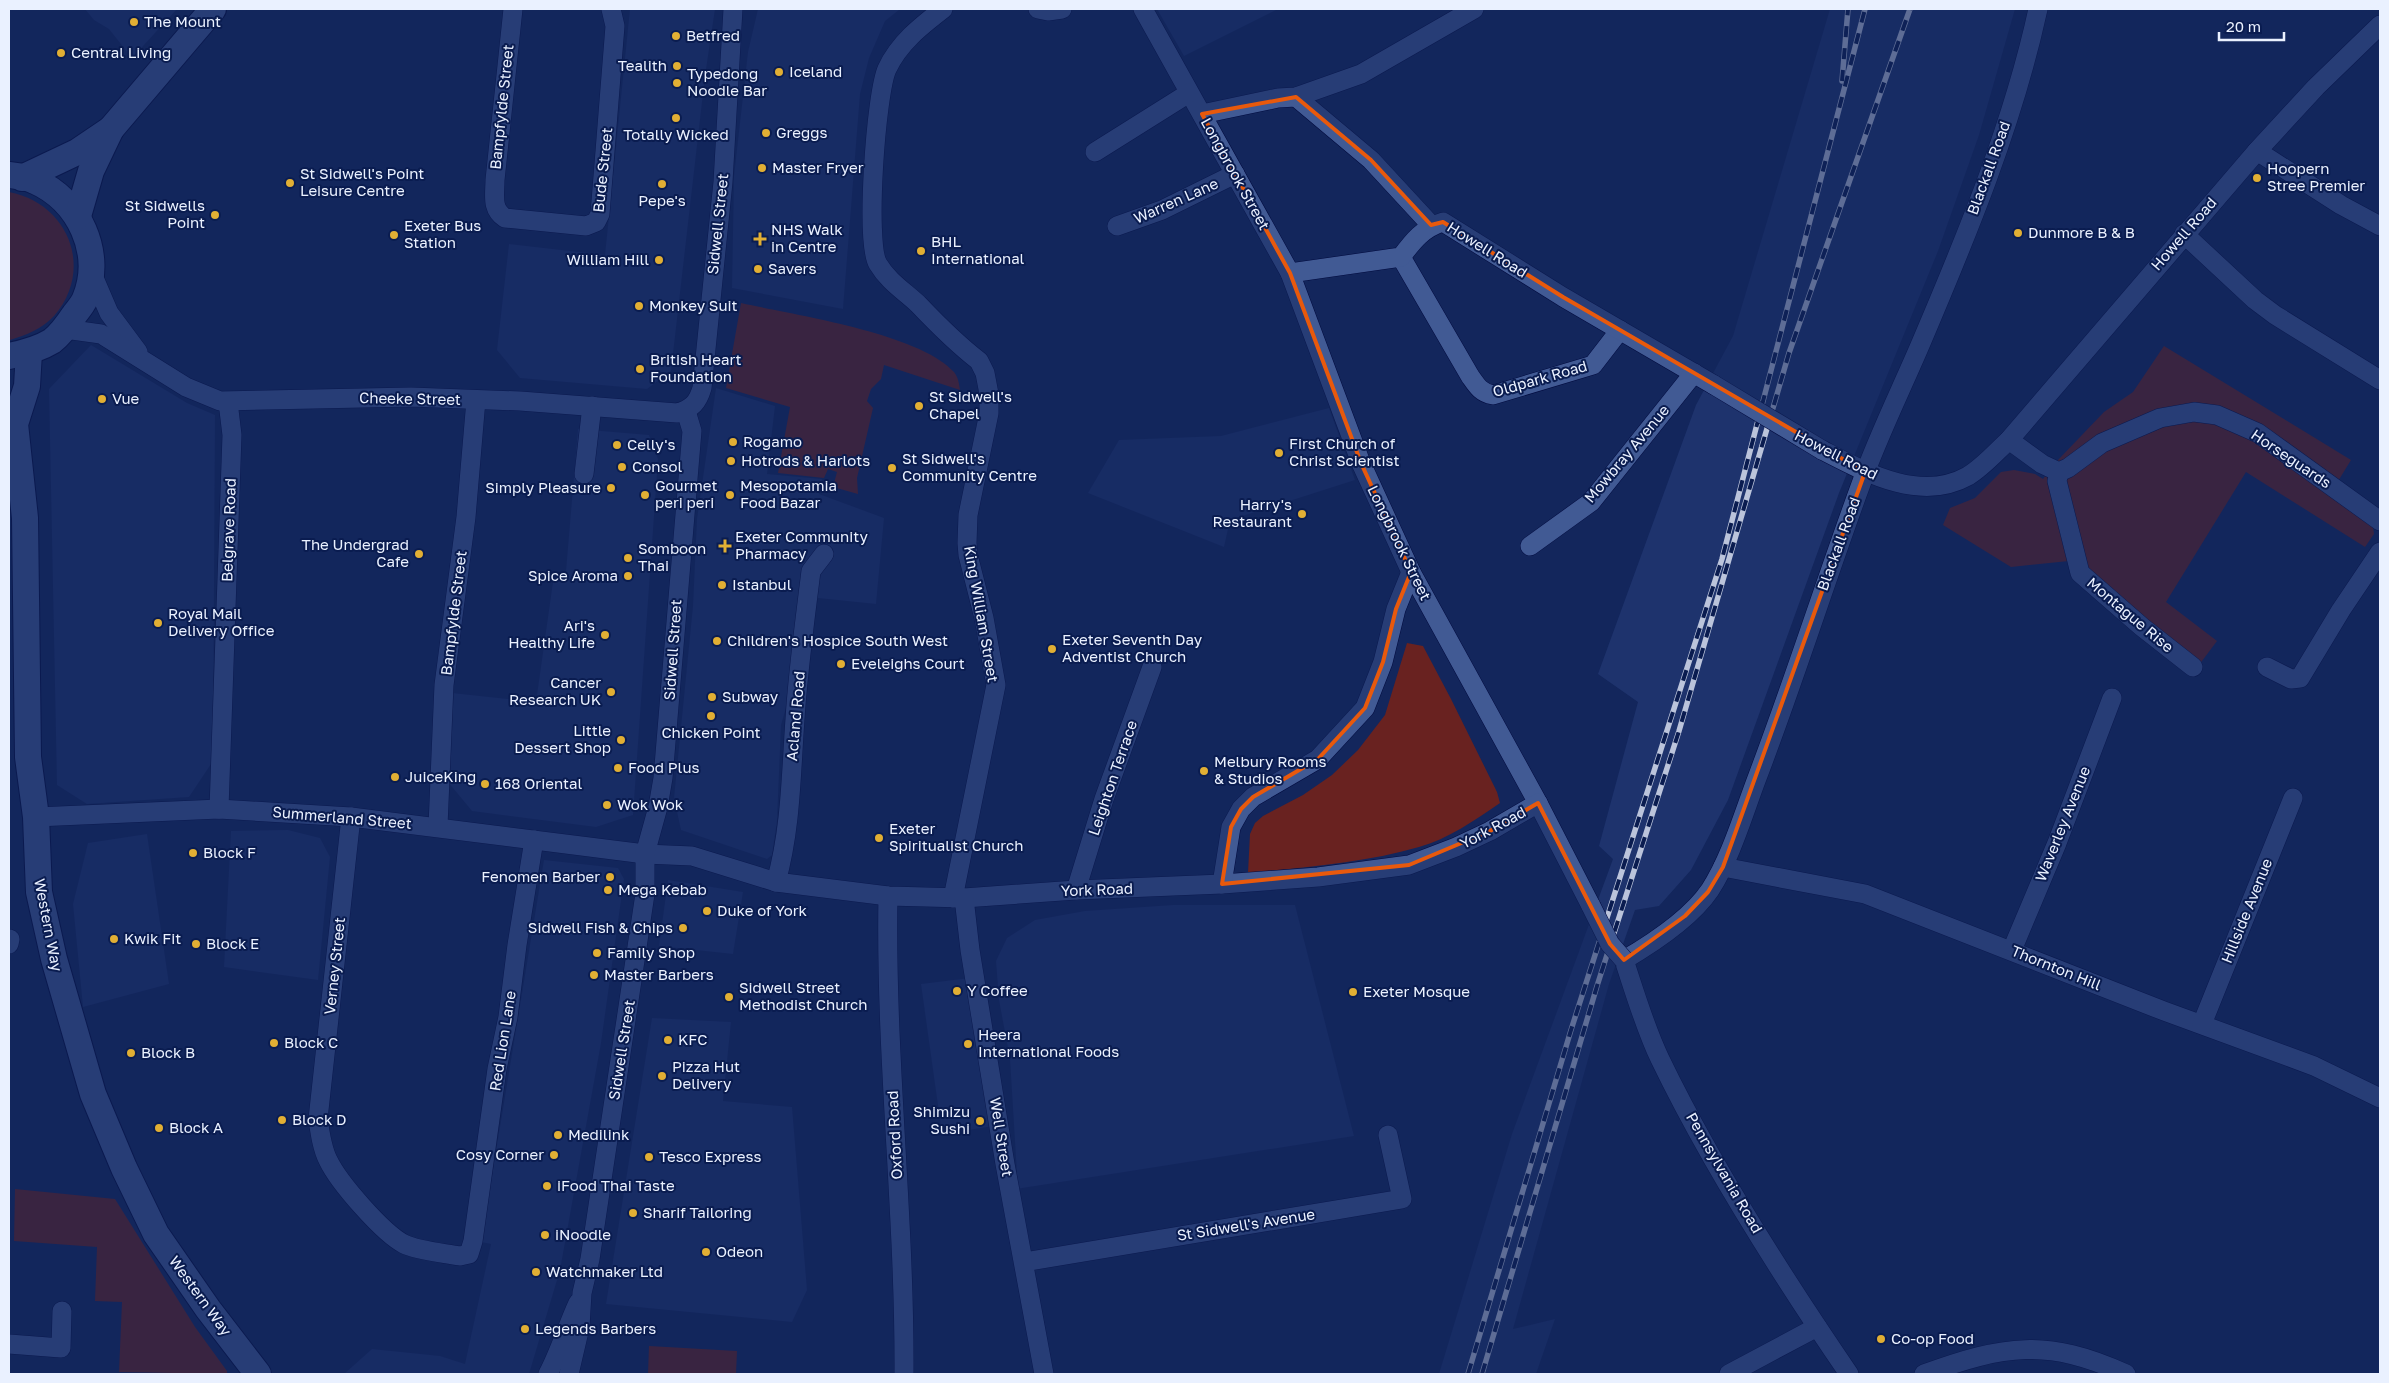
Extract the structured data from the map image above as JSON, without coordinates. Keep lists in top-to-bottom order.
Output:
{
  "streets": {
    "main road": ["Western Way"],
    "street": [
      "Bampfylde Street",
      "Blackall Road",
      "Bude Street",
      "Longbrook Street",
      "Warren Lane",
      "Sidwell Street",
      "Howell Road",
      "Oldpark Road",
      "Cheeke Street",
      "Mowbray Avenue",
      "Horseguards",
      "Belgrave Road",
      "King William Street",
      "Montague Rise",
      "Acland Road",
      "Leighton Terrace",
      "Summerland Street",
      "Waverley Avenue",
      "York Road",
      "Hillside Avenue",
      "Verney Street",
      "Thornton Hill",
      "Red Lion Lane",
      "Oxford Road",
      "Well Street",
      "Pennsylvania Road",
      "St Sidwell's Avenue"
    ]
  },
  "crossings": [
    ["Bampfylde Street", "Bude Street"],
    ["Bampfylde Street", "Cheeke Street"],
    ["Bampfylde Street", "Summerland Street"],
    ["Blackall Road", "Longbrook Street"],
    ["Blackall Road", "Howell Road"],
    ["Blackall Road", "Thornton Hill"],
    ["Blackall Road", "Pennsylvania Road"],
    ["Longbrook Street", "Warren Lane"],
    ["Longbrook Street", "York Road"],
    ["Longbrook Street", "Pennsylvania Road"],
    ["Sidwell Street", "Cheeke Street"],
    ["Sidwell Street", "Summerland Street"],
    ["Sidwell Street", "York Road"],
    ["Howell Road", "Oldpark Road"],
    ["Howell Road", "Mowbray Avenue"],
    ["Cheeke Street", "Belgrave Road"],
    ["Horseguards", "Montague Rise"],
    ["Belgrave Road", "Summerland Street"],
    ["King William Street", "York Road"],
    ["King William Street", "Well Street"],
    ["Acland Road", "York Road"],
    ["Leighton Terrace", "York Road"],
    ["Summerland Street", "York Road"],
    ["Summerland Street", "Western Way"],
    ["Summerland Street", "Verney Street"],
    ["Summerland Street", "Red Lion Lane"],
    ["Waverley Avenue", "Thornton Hill"],
    ["York Road", "Oxford Road"],
    ["York Road", "Well Street"],
    ["Hillside Avenue", "Thornton Hill"],
    ["Verney Street", "Red Lion Lane"],
    ["Well Street", "St Sidwell's Avenue"]
  ],
  "places": {
    "other": [
      "The Mount",
      "Betfred",
      "Central Living",
      "Tealith",
      "Iceland",
      "Typedong Noodle Bar",
      "Totally Wicked",
      "Greggs",
      "Master Fryer",
      "Hoopern Stree Premier",
      "St Sidwell's Point Leisure Centre",
      "Pepe's",
      "St Sidwells Point",
      "Dunmore B & B",
      "Exeter Bus Station",
      "BHL International",
      "William Hill",
      "Savers",
      "Monkey Suit",
      "British Heart Foundation",
      "Vue",
      "St Sidwell's Chapel",
      "Rogamo",
      "Celly's",
      "First Church of Christ Scientist",
      "Hotrods & Harlots",
      "Consol",
      "St Sidwell's Community Centre",
      "Simply Pleasure",
      "Gourmet peri peri",
      "Mesopotamia Food Bazar",
      "Harry's Restaurant",
      "The Undergrad Cafe",
      "Somboon Thai",
      "Spice Aroma",
      "Istanbul",
      "Royal Mail Delivery Office",
      "Ari's Healthy Life",
      "Children's Hospice South West",
      "Exeter Seventh Day Adventist Church",
      "Eveleighs Court",
      "Cancer Research UK",
      "Subway",
      "Chicken Point",
      "Little Dessert Shop",
      "Food Plus",
      "Melbury Rooms & Studios",
      "JuiceKing",
      "168 Oriental",
      "Wok Wok",
      "Exeter Spiritualist Church",
      "Block F",
      "Fenomen Barber",
      "Mega Kebab",
      "Duke of York",
      "Sidwell Fish & Chips",
      "Kwik Fit",
      "Block E",
      "Family Shop",
      "Master Barbers",
      "Y Coffee",
      "Exeter Mosque",
      "Sidwell Street Methodist Church",
      "KFC",
      "Block C",
      "Heera International Foods",
      "Block B",
      "Pizza Hut Delivery",
      "Block D",
      "Shimizu Sushi",
      "Block A",
      "Medilink",
      "Cosy Corner",
      "Tesco Express",
      "iFood Thai Taste",
      "Sharif Tailoring",
      "iNoodle",
      "Odeon",
      "Watchmaker Ltd",
      "Legends Barbers",
      "Co-op Food"
    ],
    "health": ["NHS Walk in Centre", "Exeter Community Pharmacy"]
  },
  "scale_bar": "20 m"
}
